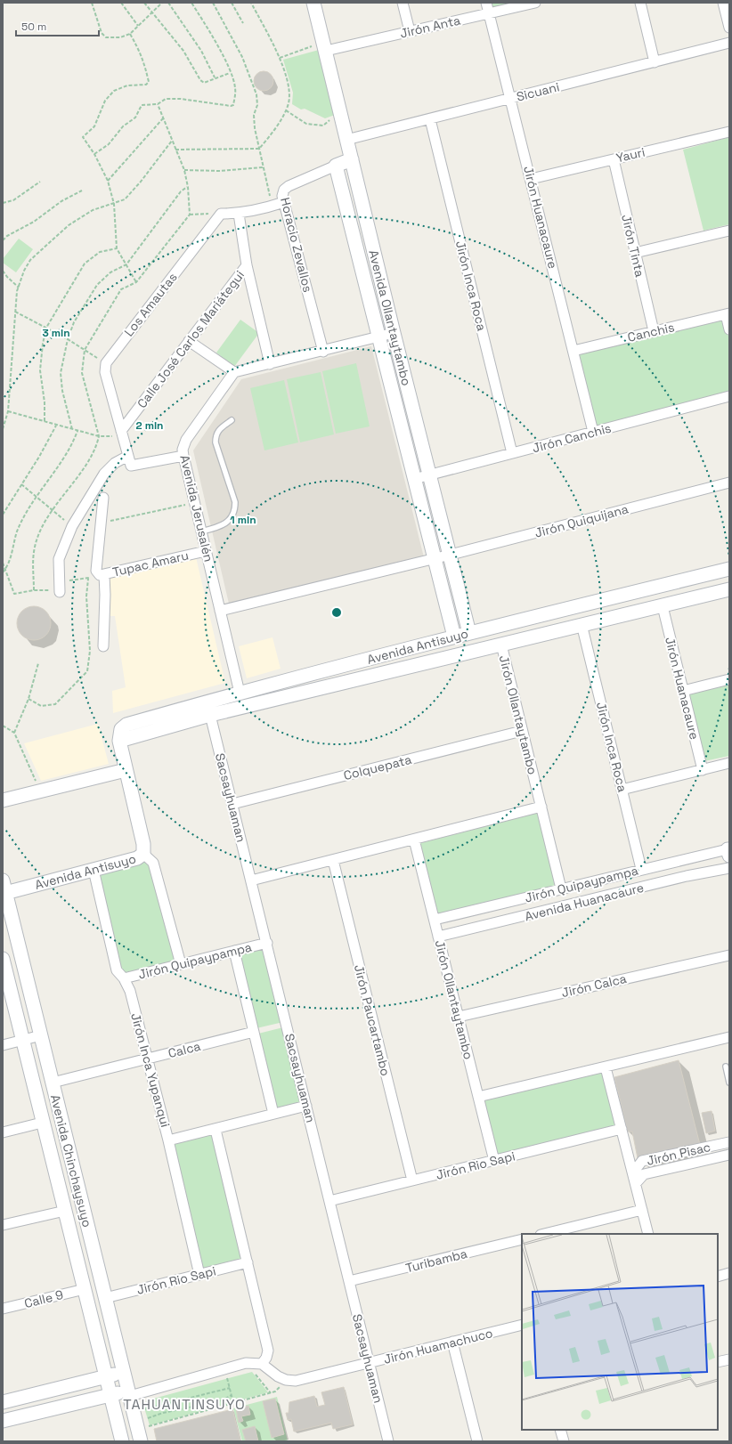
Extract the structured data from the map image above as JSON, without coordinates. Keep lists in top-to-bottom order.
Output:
{
  "streets": {
    "street": [
      "Jirón Anta",
      "Sicuani",
      "Yauri",
      "Jirón Huanacaure",
      "Horacio Zevallos",
      "Jirón Tinta",
      "Jirón Inca Roca",
      "Los Amautas",
      "Avenida Ollantaytambo",
      "Canchis",
      "Calle José Carlos Mariátegui",
      "Jirón Canchis",
      "Avenida Jerusalén",
      "Jirón Quiquijana",
      "Tupac Amaru",
      "Avenida Antisuyo",
      "Jirón Ollantaytambo",
      "Colquepata",
      "Sacsayhuaman",
      "Jirón Quipaypampa",
      "Avenida Huanacaure",
      "Jirón Calca",
      "Jirón Paucartambo",
      "Calca",
      "Jirón Inca Yupanqui",
      "Jirón Pisac",
      "Avenida Chinchaysuyo",
      "Jirón Rio Sapi",
      "Turibamba",
      "Calle 9",
      "Jirón Huamachuco"
    ]
  },
  "crossings": [
    ["Jirón Anta", "Jirón Huanacaure"],
    ["Jirón Anta", "Avenida Ollantaytambo"],
    ["Sicuani", "Jirón Huanacaure"],
    ["Sicuani", "Jirón Inca Roca"],
    ["Sicuani", "Avenida Ollantaytambo"],
    ["Yauri", "Jirón Huanacaure"],
    ["Yauri", "Jirón Tinta"],
    ["Jirón Huanacaure", "Canchis"],
    ["Jirón Huanacaure", "Jirón Canchis"],
    ["Jirón Huanacaure", "Avenida Antisuyo"],
    ["Horacio Zevallos", "Avenida Ollantaytambo"],
    ["Jirón Tinta", "Canchis"],
    ["Jirón Inca Roca", "Jirón Canchis"],
    ["Jirón Inca Roca", "Avenida Antisuyo"],
    ["Jirón Inca Roca", "Jirón Quipaypampa"],
    ["Avenida Ollantaytambo", "Jirón Canchis"],
    ["Avenida Ollantaytambo", "Jirón Quiquijana"],
    ["Avenida Ollantaytambo", "Avenida Antisuyo"],
    ["Avenida Jerusalén", "Jirón Quiquijana"],
    ["Avenida Jerusalén", "Tupac Amaru"],
    ["Avenida Jerusalén", "Avenida Antisuyo"],
    ["Avenida Antisuyo", "Jirón Ollantaytambo"],
    ["Avenida Antisuyo", "Sacsayhuaman"],
    ["Avenida Antisuyo", "Jirón Inca Yupanqui"],
    ["Avenida Antisuyo", "Avenida Chinchaysuyo"],
    ["Jirón Ollantaytambo", "Colquepata"],
    ["Jirón Ollantaytambo", "Jirón Quipaypampa"],
    ["Jirón Ollantaytambo", "Avenida Huanacaure"],
    ["Jirón Ollantaytambo", "Jirón Calca"],
    ["Jirón Ollantaytambo", "Jirón Rio Sapi"],
    ["Colquepata", "Sacsayhuaman"],
    ["Sacsayhuaman", "Jirón Quipaypampa"],
    ["Sacsayhuaman", "Jirón Rio Sapi"],
    ["Sacsayhuaman", "Turibamba"],
    ["Sacsayhuaman", "Jirón Huamachuco"],
    ["Jirón Quipaypampa", "Jirón Inca Yupanqui"],
    ["Jirón Paucartambo", "Jirón Rio Sapi"],
    ["Calca", "Jirón Inca Yupanqui"],
    ["Calca", "Avenida Chinchaysuyo"],
    ["Jirón Inca Yupanqui", "Jirón Rio Sapi"],
    ["Avenida Chinchaysuyo", "Jirón Rio Sapi"],
    ["Avenida Chinchaysuyo", "Calle 9"]
  ],
  "districts": ["TAHUANTINSUYO"],
  "scale_bar": "50 m",
  "rings": ["3 min", "2 min", "1 min"]
}
